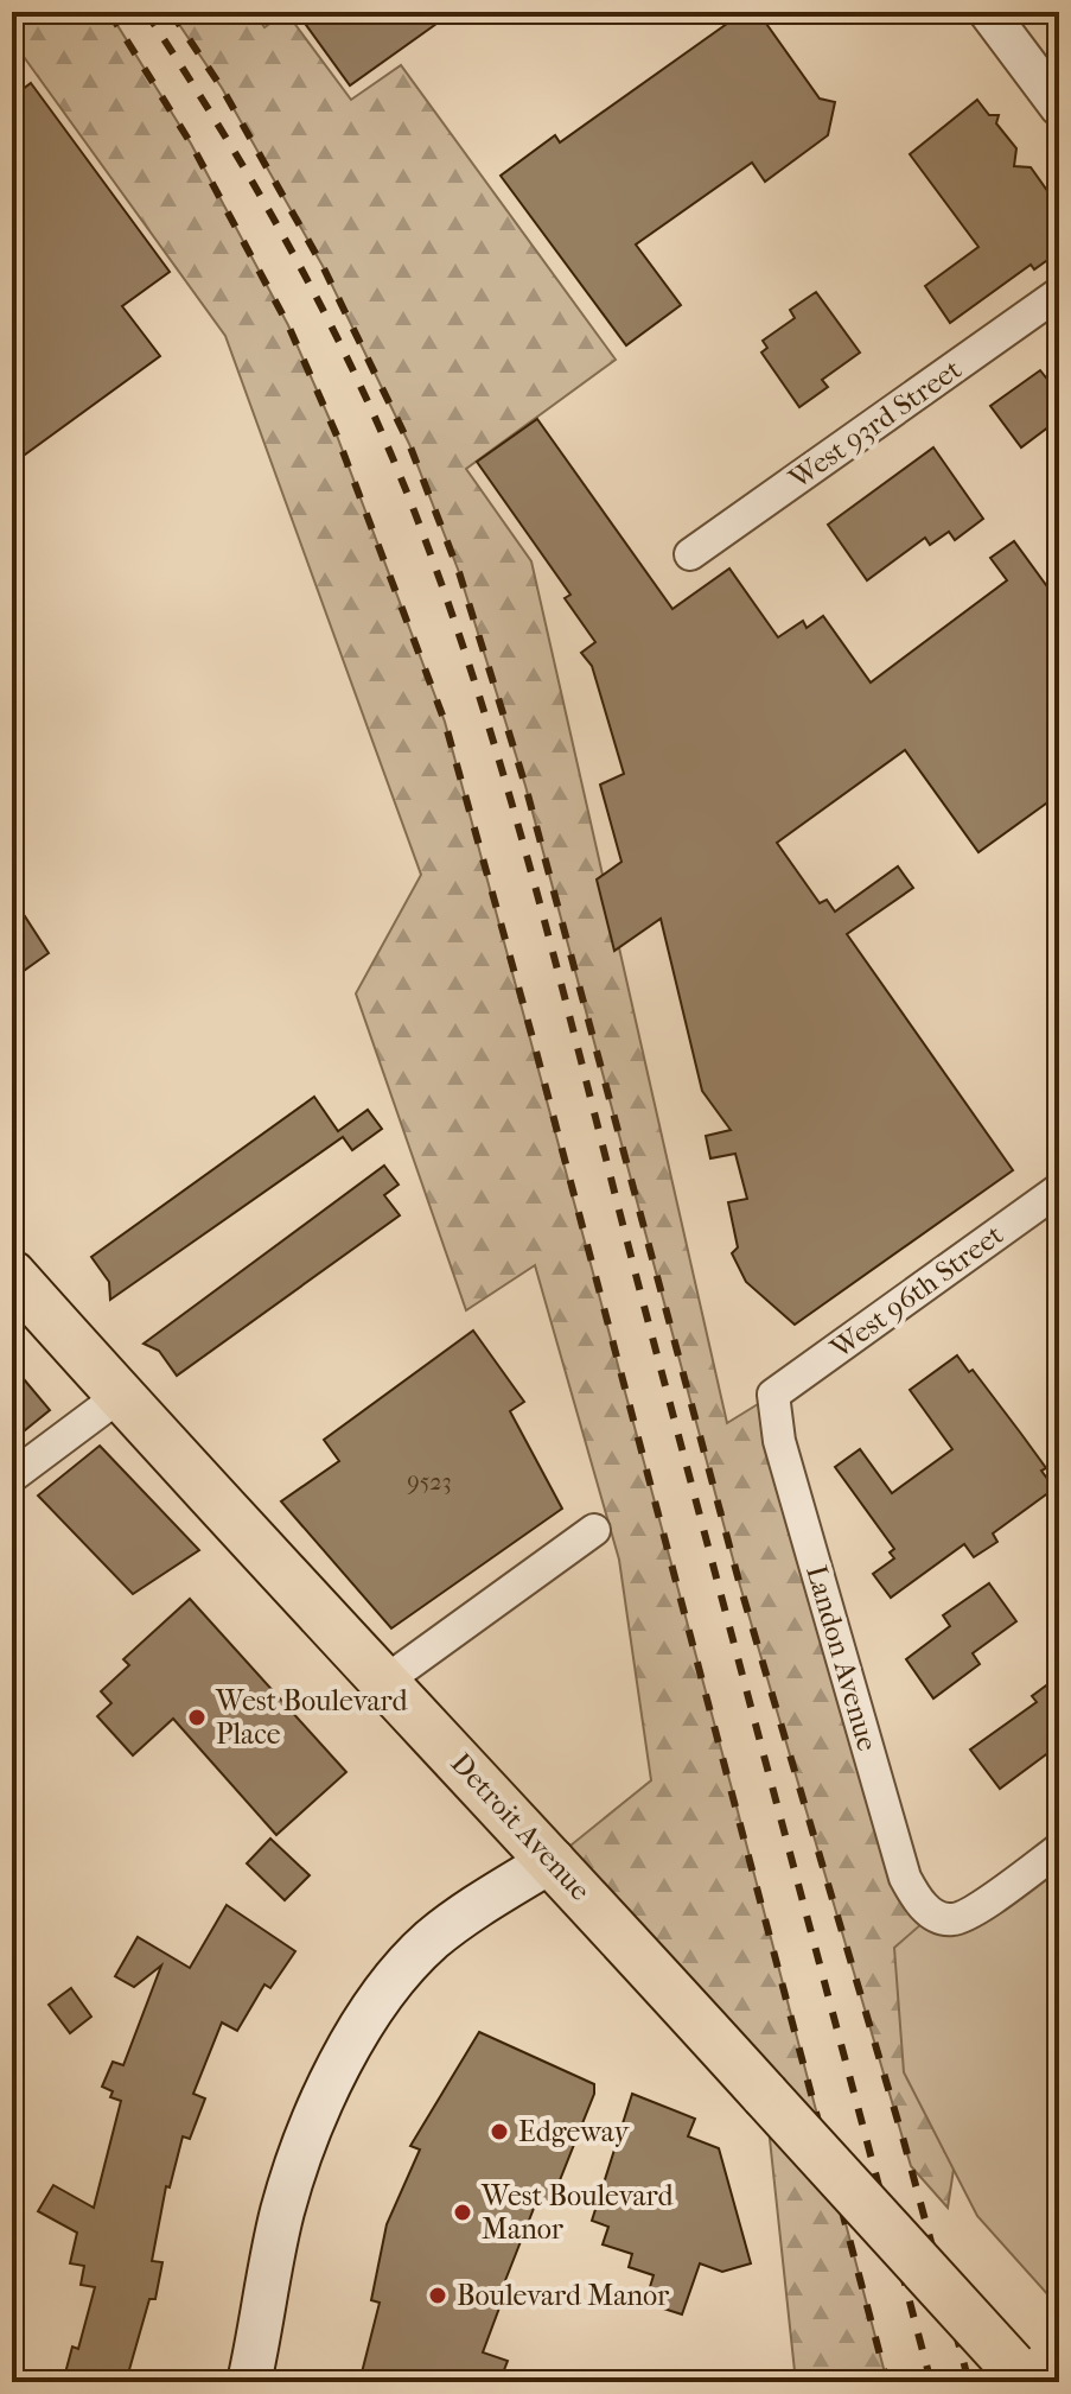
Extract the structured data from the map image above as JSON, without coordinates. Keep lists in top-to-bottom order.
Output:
{
  "streets": {
    "main road": ["Detroit Avenue"],
    "street": ["West 93rd Street", "West 96th Street", "Landon Avenue"]
  },
  "crossings": [
    ["West 96th Street", "Landon Avenue"]
  ],
  "places": [
    "West Boulevard Place",
    "Edgeway",
    "West Boulevard Manor",
    "Boulevard Manor"
  ],
  "house_numbers": ["9523"]
}
